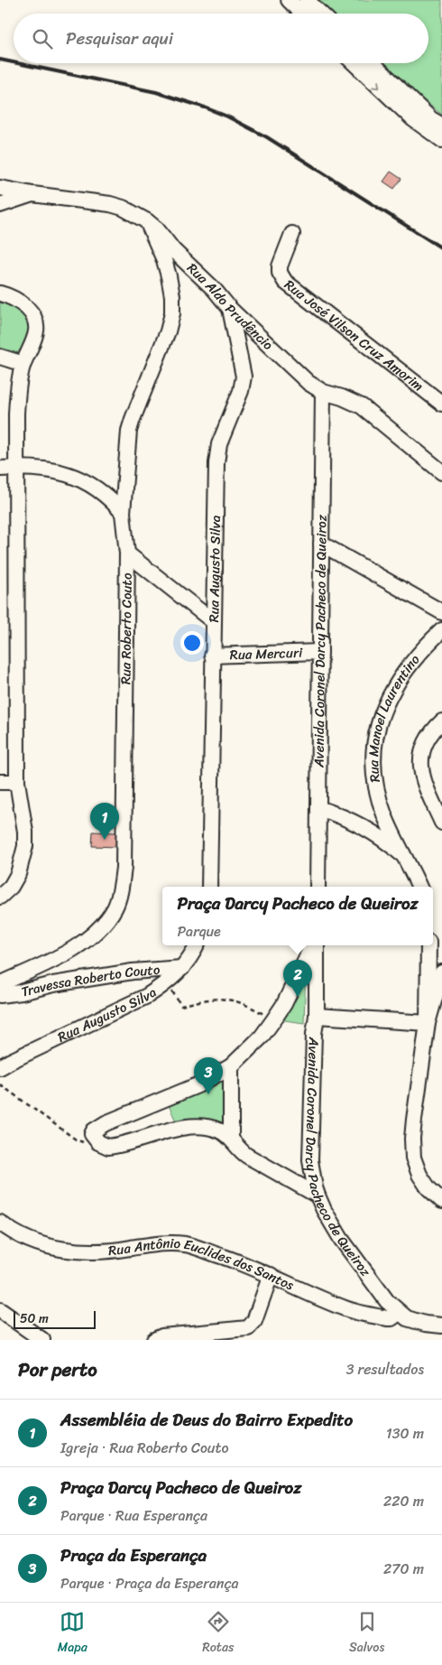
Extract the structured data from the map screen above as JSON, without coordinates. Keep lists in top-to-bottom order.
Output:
{
  "streets": {
    "street": [
      "Rua Aldo Prudêncio",
      "Rua José Vilson Cruz Amorim",
      "Rua Augusto Silva",
      "Rua Roberto Couto",
      "Avenida Coronel Darcy Pacheco de Queiroz",
      "Rua Mercuri",
      "Rua Manoel Laurentino",
      "Travessa Roberto Couto",
      "Rua Antônio Euclides dos Santos"
    ]
  },
  "crossings": [
    ["Rua Aldo Prudêncio", "Rua Augusto Silva"],
    ["Rua Aldo Prudêncio", "Rua Roberto Couto"],
    ["Rua Aldo Prudêncio", "Avenida Coronel Darcy Pacheco de Queiroz"],
    ["Rua Augusto Silva", "Rua Mercuri"],
    ["Rua Augusto Silva", "Travessa Roberto Couto"],
    ["Avenida Coronel Darcy Pacheco de Queiroz", "Rua Mercuri"],
    ["Avenida Coronel Darcy Pacheco de Queiroz", "Rua Antônio Euclides dos Santos"]
  ],
  "scale_bar": "50 m",
  "page": {
    "search": "Pesquisar aqui",
    "pins": ["1", "2", "3"],
    "popup": ["Praça Darcy Pacheco de Queiroz", "Parque"],
    "scale": "50 m",
    "heading": ["Por perto", "3 resultados"],
    "list": [
      {
        "mark": "1",
        "name": "Assembléia de Deus do Bairro Expedito",
        "note": "Igreja · Rua Roberto Couto",
        "value": "130 m"
      },
      {
        "mark": "2",
        "name": "Praça Darcy Pacheco de Queiroz",
        "note": "Parque · Rua Esperança",
        "value": "220 m"
      },
      {
        "mark": "3",
        "name": "Praça da Esperança",
        "note": "Parque · Praça da Esperança",
        "value": "270 m"
      }
    ],
    "nav": ["Mapa", "Rotas", "Salvos"]
  }
}
